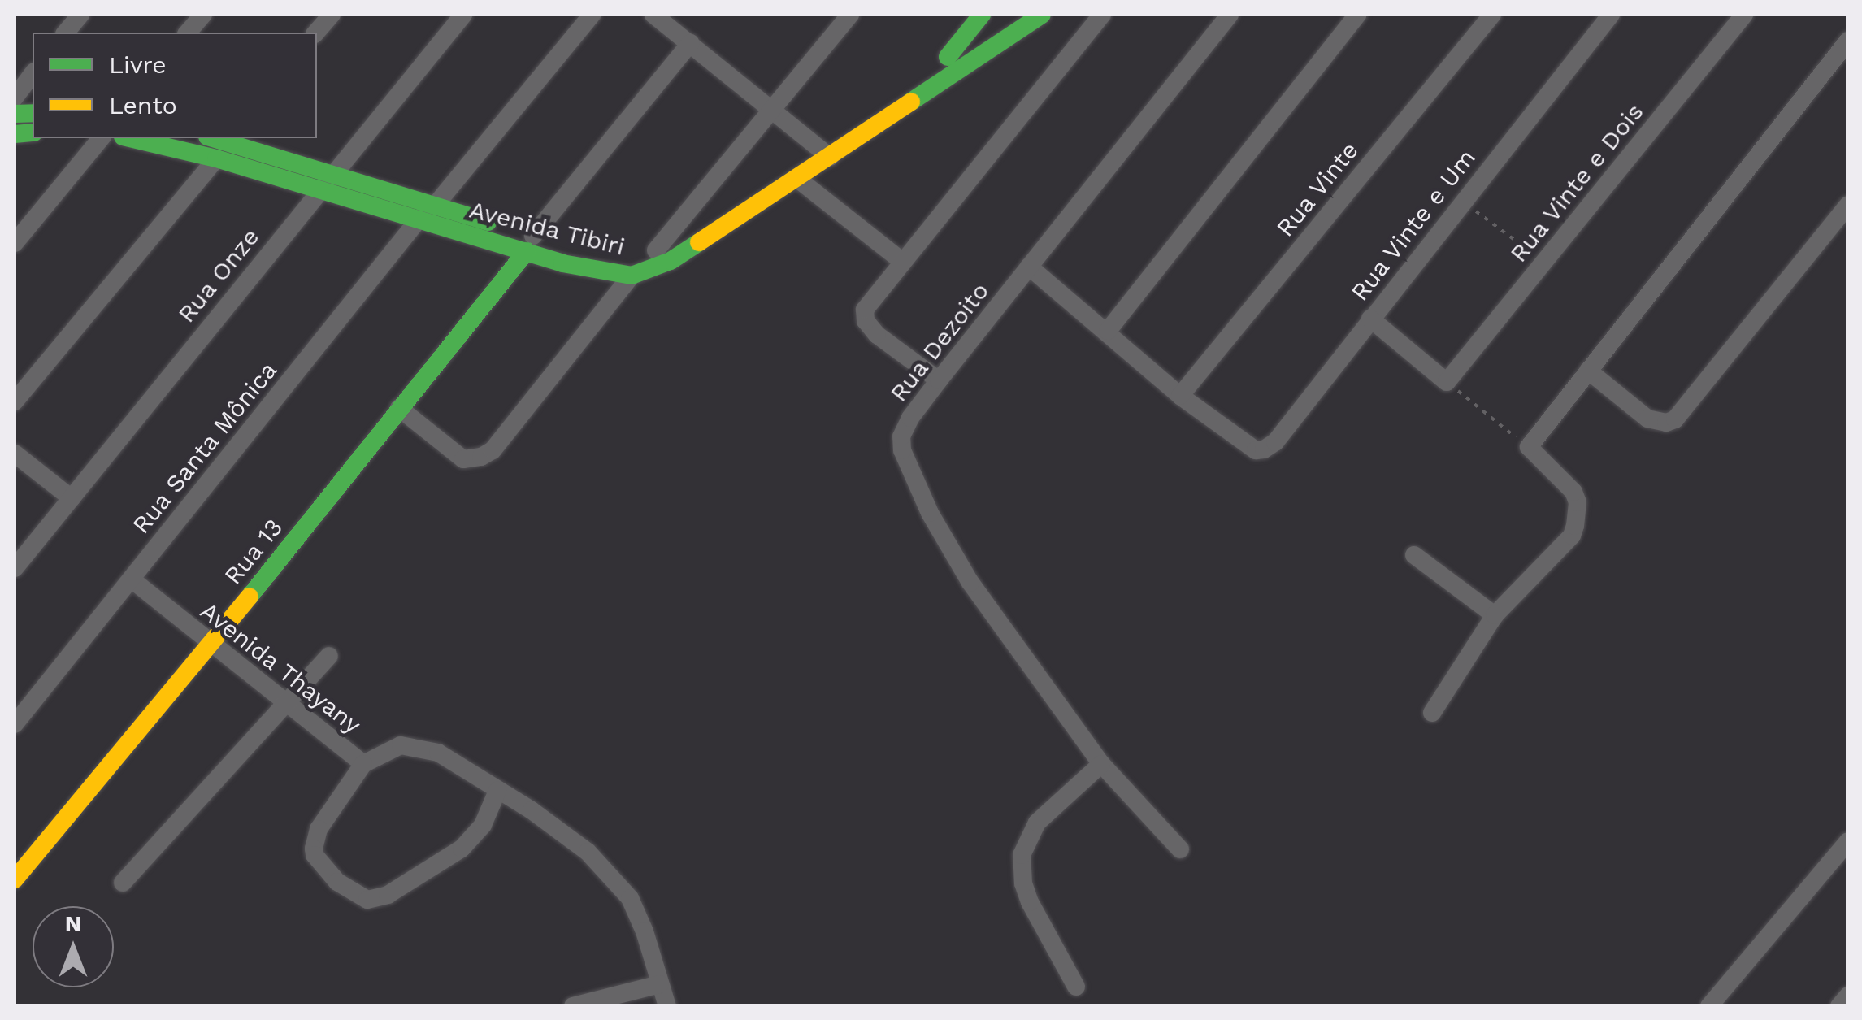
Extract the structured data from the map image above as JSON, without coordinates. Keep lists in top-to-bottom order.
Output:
{
  "streets": {
    "main road": ["Avenida Tibiri", "Rua 13"],
    "street": [
      "Rua Vinte e Dois",
      "Rua Vinte",
      "Rua Vinte e Um",
      "Rua Onze",
      "Rua Dezoito",
      "Rua Santa Mônica",
      "Avenida Thayany"
    ]
  },
  "crossings": [
    ["Rua Vinte", "Rua Vinte e Um"],
    ["Avenida Tibiri", "Rua Onze"],
    ["Avenida Tibiri", "Rua Santa Mônica"],
    ["Avenida Tibiri", "Rua 13"],
    ["Rua Santa Mônica", "Avenida Thayany"],
    ["Rua 13", "Avenida Thayany"]
  ],
  "legend": ["Livre", "Lento"],
  "north": "top"
}
